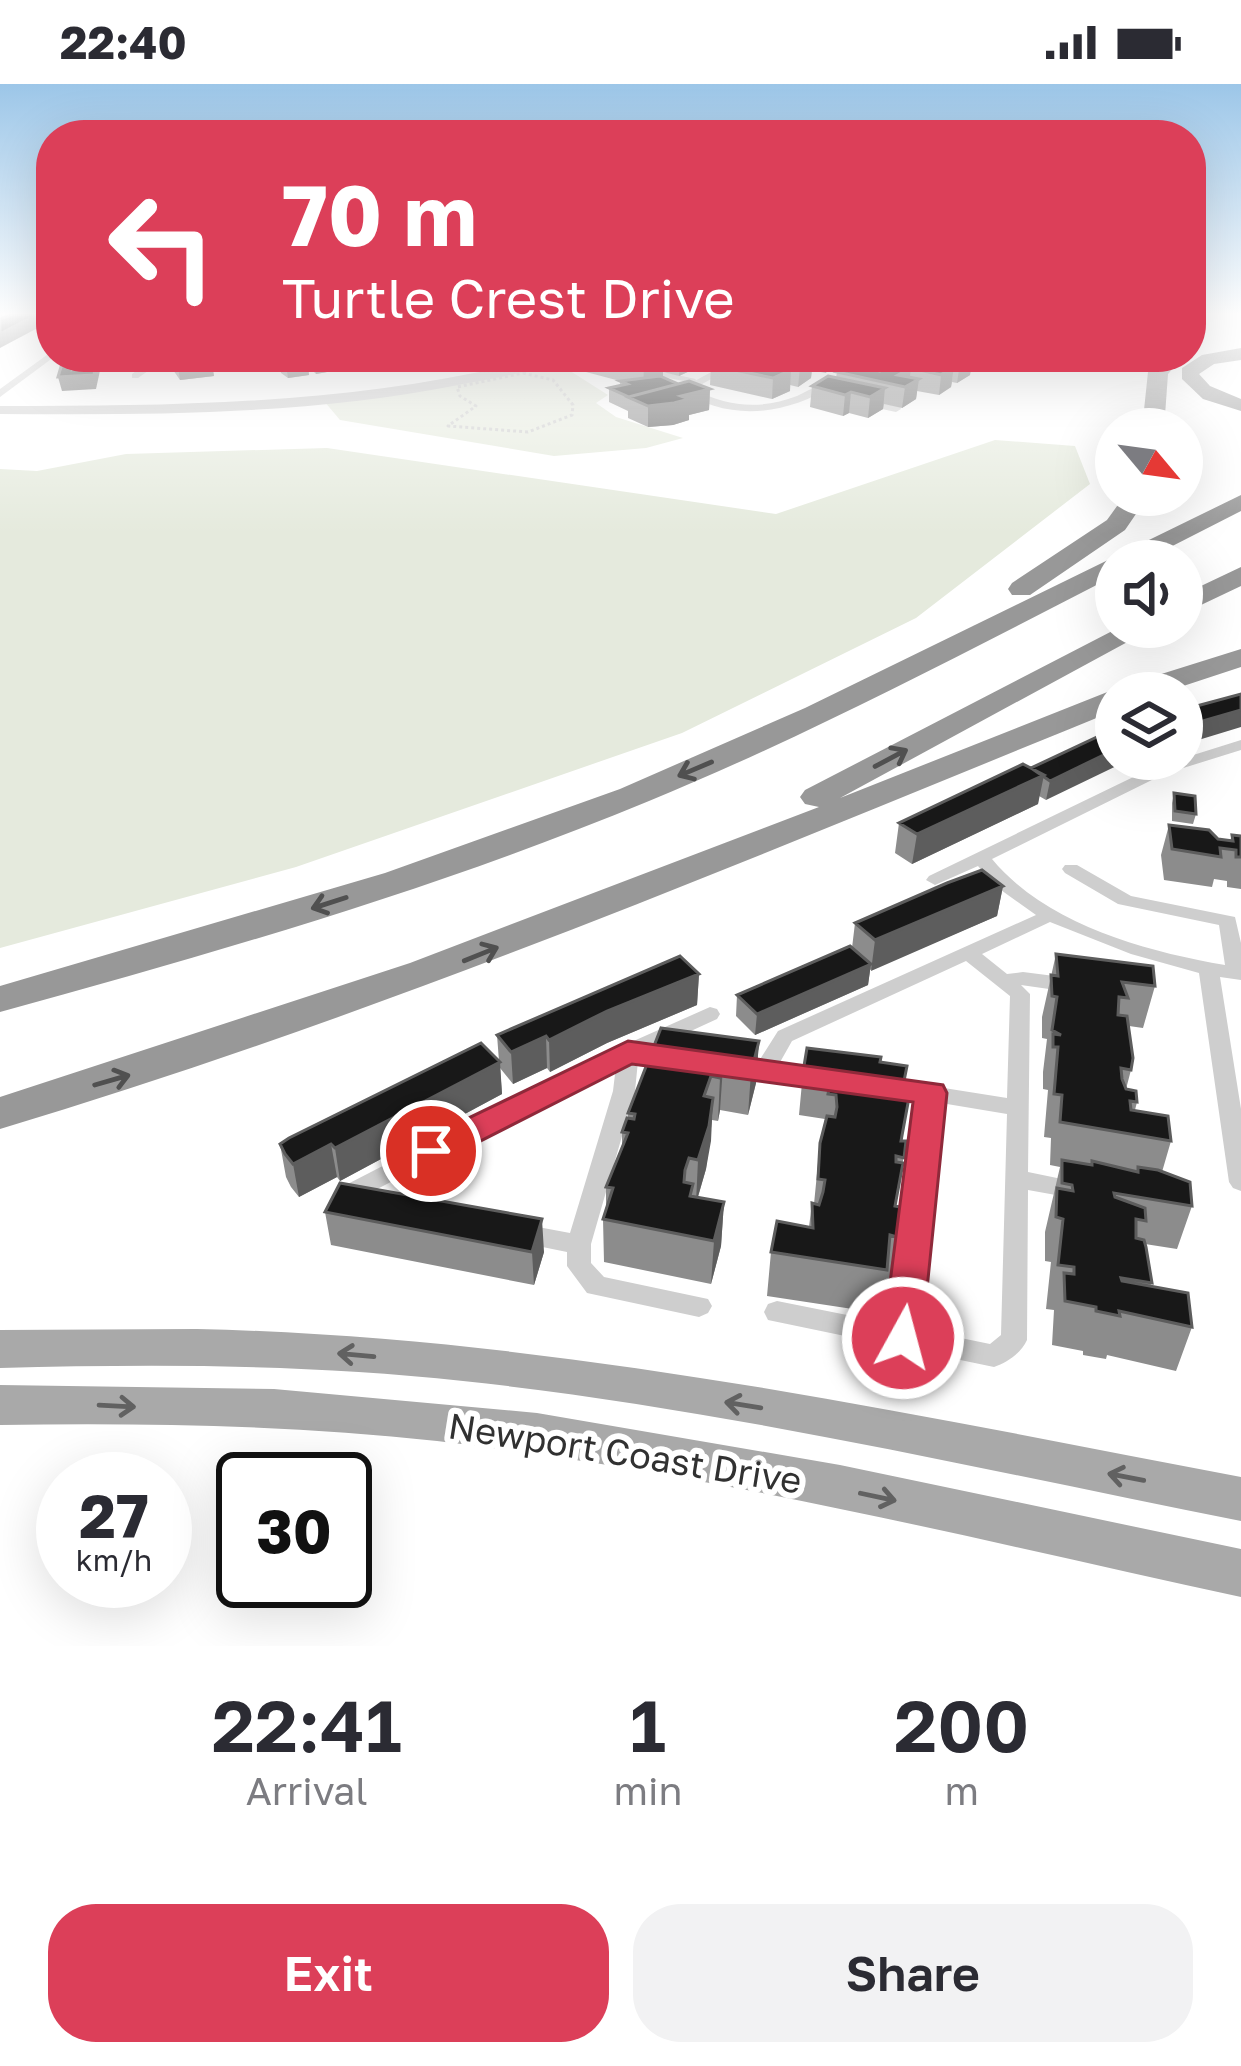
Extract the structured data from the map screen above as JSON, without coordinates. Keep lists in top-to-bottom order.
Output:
{
  "streets": {
    "main road": ["Newport Coast Drive"]
  },
  "north": "bottom right",
  "page": {
    "status": "22:40",
    "turn": ["70 m", "Turtle Crest Drive"],
    "speed": "27 km/h",
    "limit": "30",
    "eta": [
      "22:41",
      "Arrival",
      "1",
      "min",
      "200",
      "m"
    ],
    "buttons": ["Exit", "Share"]
  }
}
